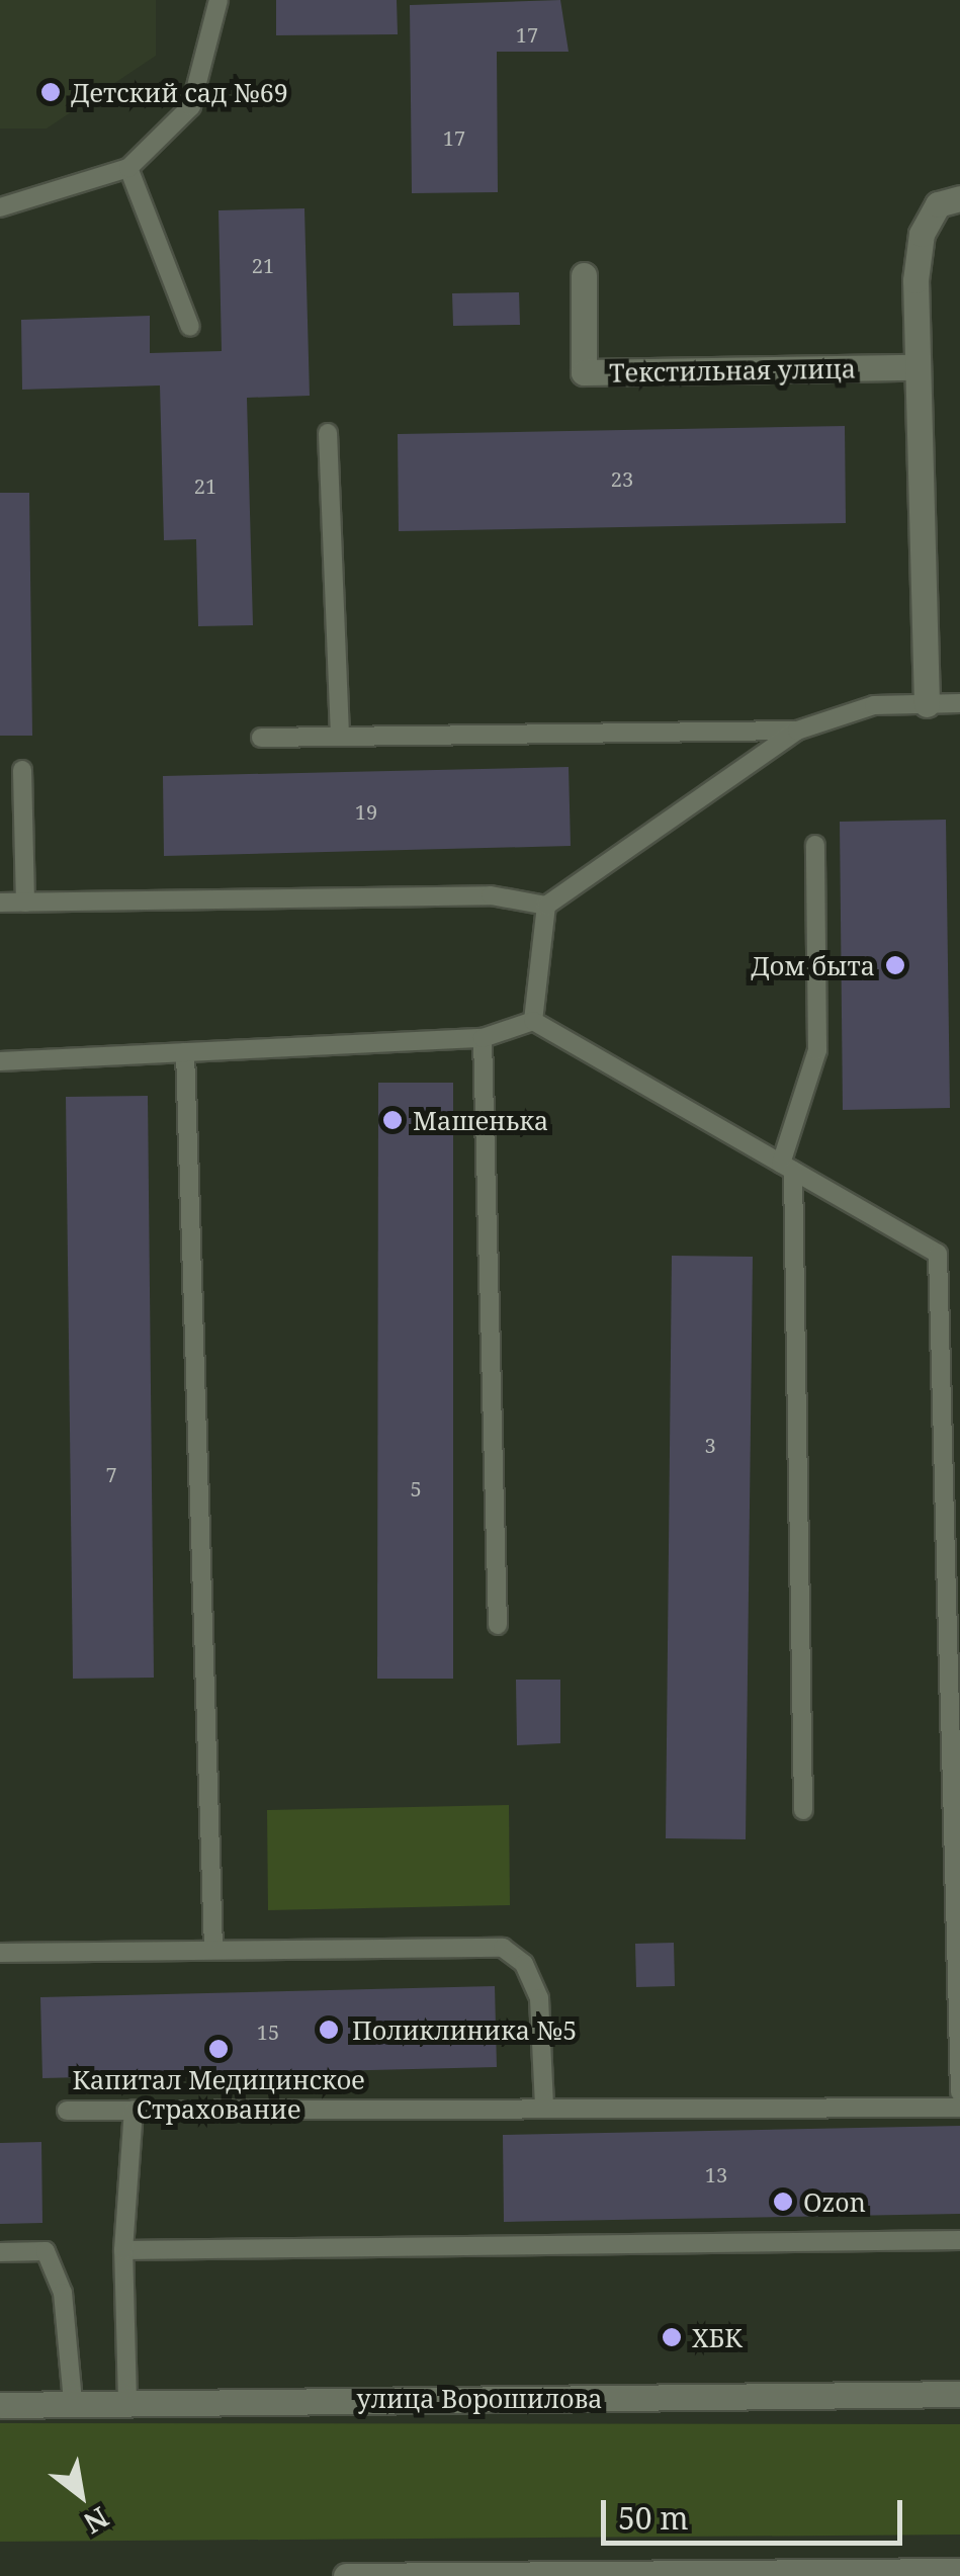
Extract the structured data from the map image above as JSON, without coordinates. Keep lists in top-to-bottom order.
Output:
{
  "streets": {
    "main road": ["Текстильная улица", "улица Ворошилова"]
  },
  "places": [
    "Детский сад №69",
    "Дом быта",
    "Машенька",
    "Поликлиника №5",
    "Капитал Медицинское Страхование",
    "Ozon",
    "ХБК"
  ],
  "house_numbers": [
    "17",
    "17",
    "21",
    "23",
    "21",
    "19",
    "3",
    "7",
    "5",
    "15",
    "13"
  ],
  "scale_bar": "50 m",
  "north": "bottom right"
}
